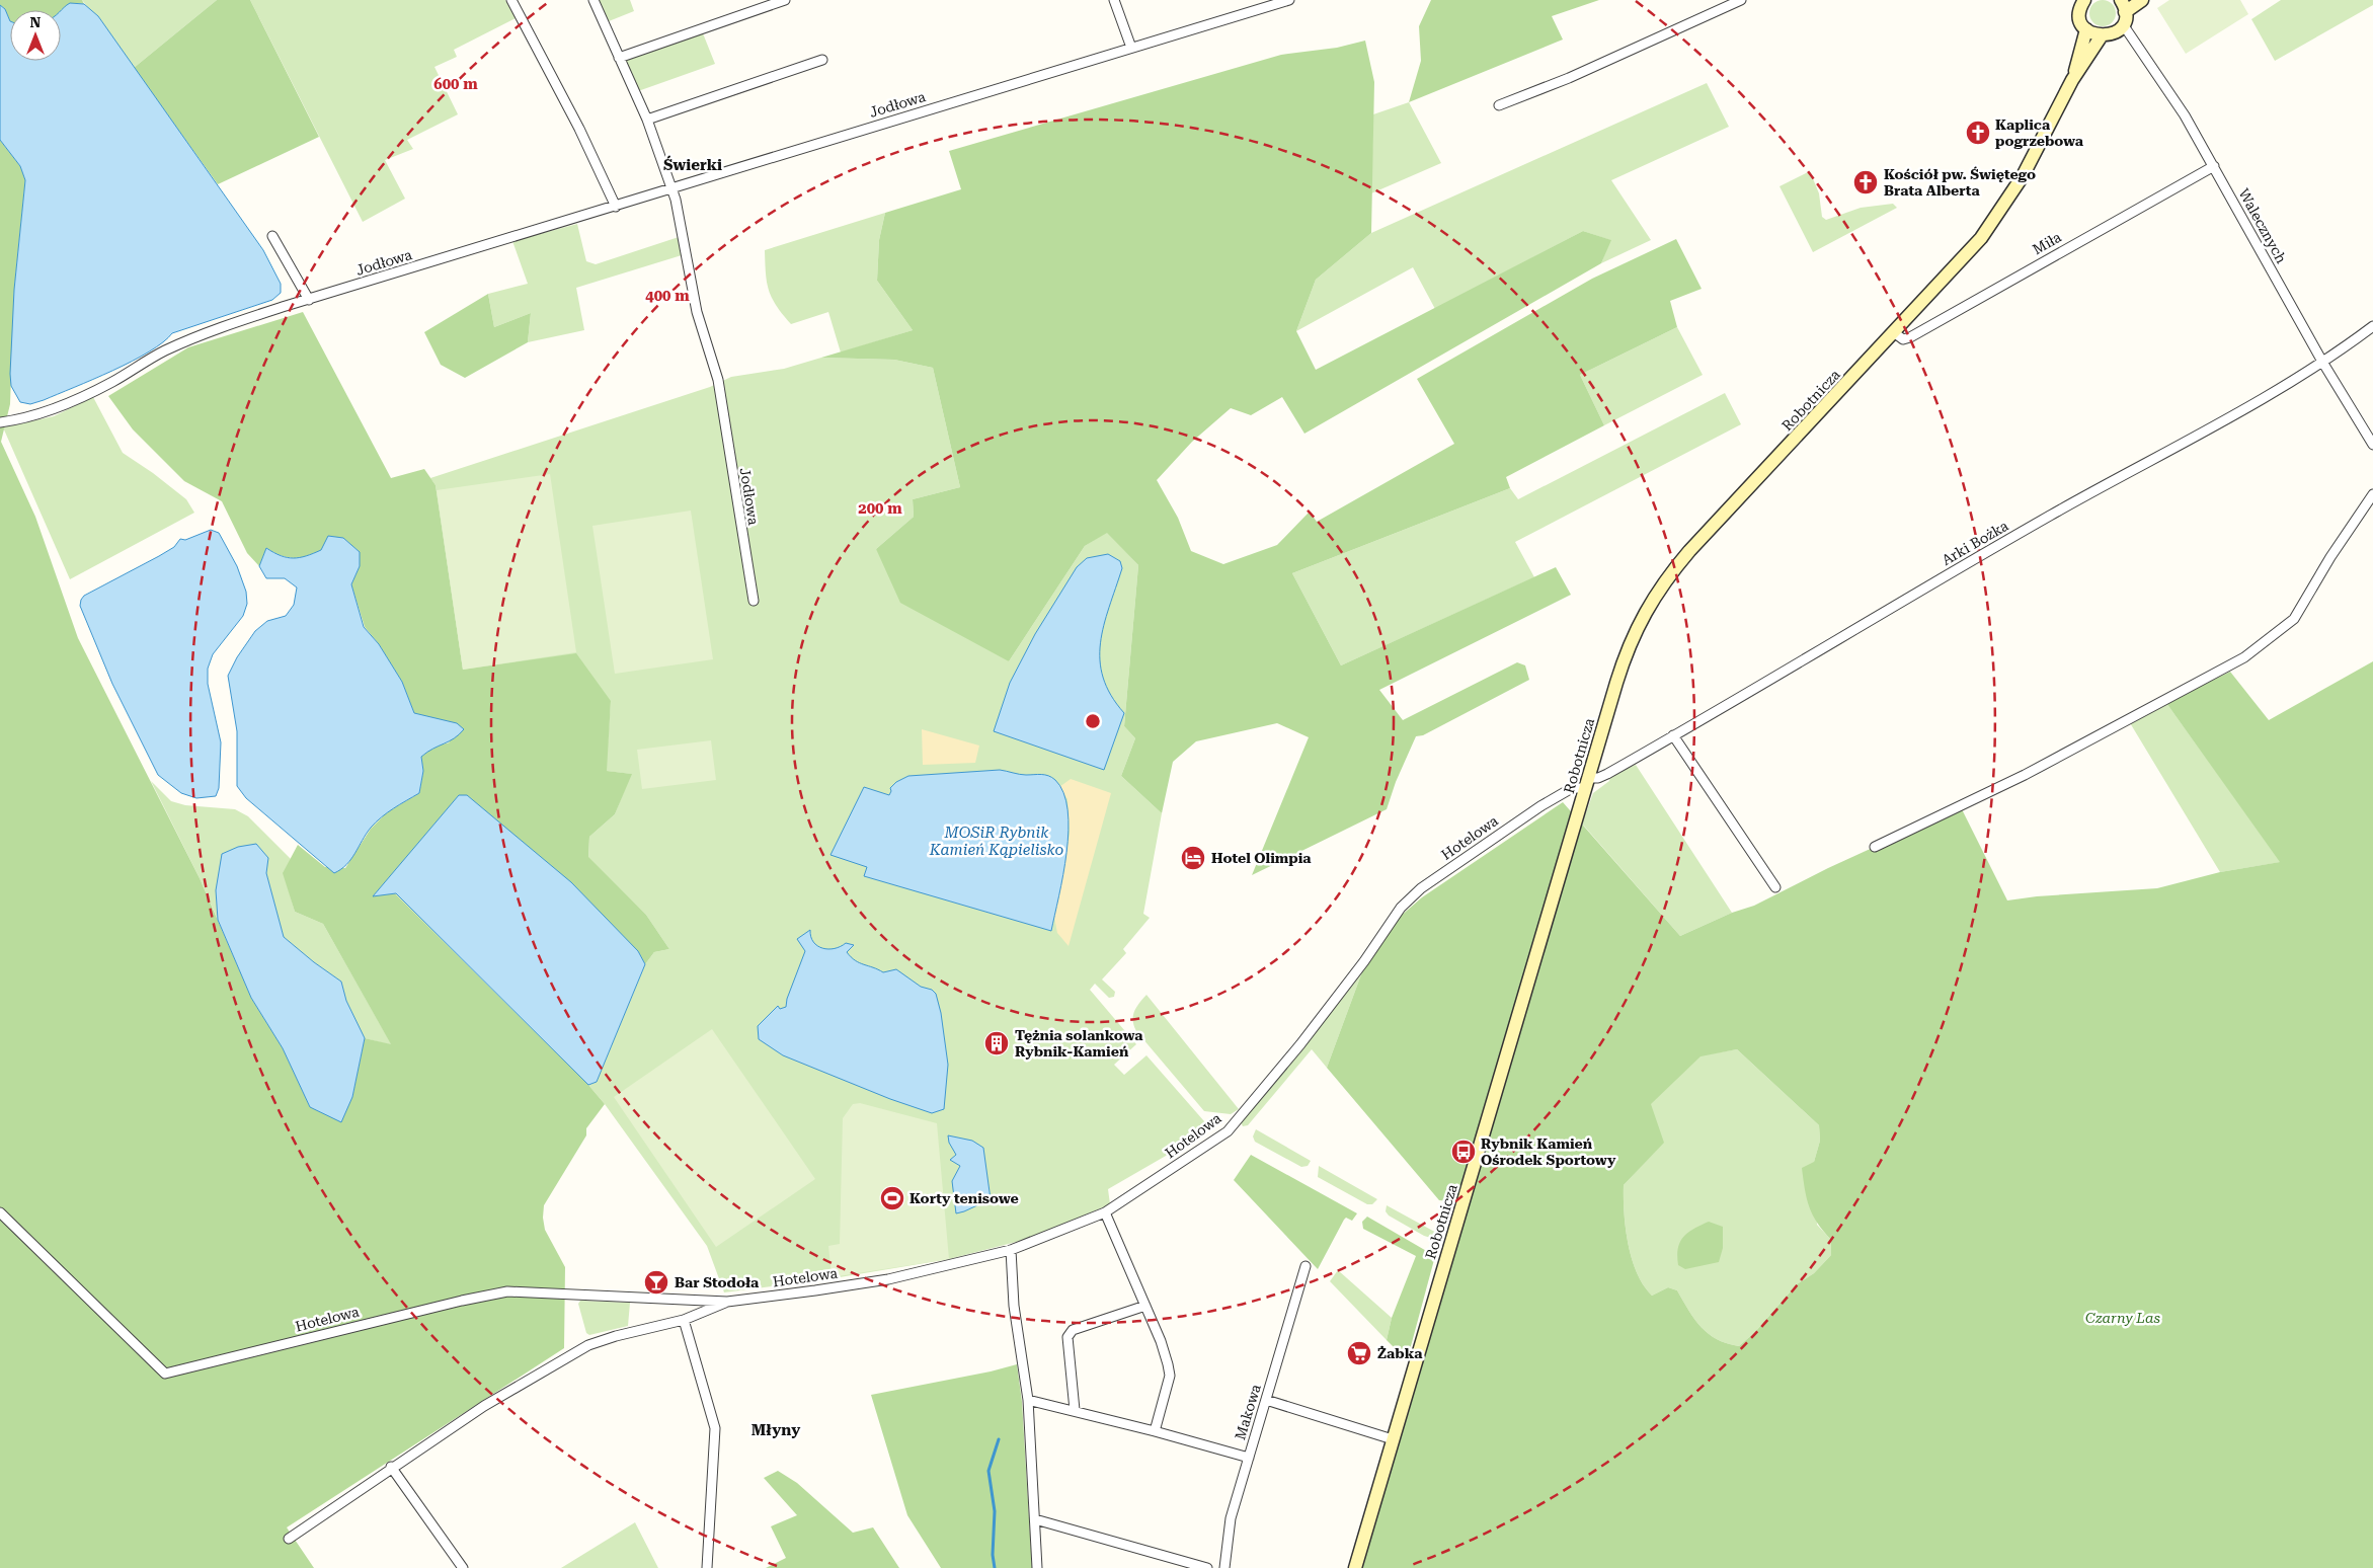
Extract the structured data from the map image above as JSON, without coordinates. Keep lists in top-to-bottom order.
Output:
{
  "streets": {
    "street": [
      "Jodłowa",
      "Walecznych",
      "Miła",
      "Robotnicza",
      "Arki Bożka",
      "Hotelowa",
      "Makowa"
    ]
  },
  "crossings": [
    ["Walecznych", "Miła"],
    ["Walecznych", "Arki Bożka"],
    ["Miła", "Robotnicza"],
    ["Robotnicza", "Arki Bożka"],
    ["Robotnicza", "Hotelowa"],
    ["Arki Bożka", "Hotelowa"]
  ],
  "districts": ["Świerki", "Młyny"],
  "water": ["MOSiR Rybnik Kamień Kąpielisko"],
  "parks": ["Czarny Las"],
  "places": {
    "church": ["Kaplica pogrzebowa", "Kościół pw. Świętego Brata Alberta"],
    "hotel": ["Hotel Olimpia"],
    "building": ["Tężnia solankowa Rybnik-Kamień"],
    "bus stop": ["Rybnik Kamień Ośrodek Sportowy"],
    "sports": ["Korty tenisowe"],
    "bar": ["Bar Stodoła"],
    "supermarket": ["Żabka"]
  },
  "north": "top",
  "rings": ["600 m", "400 m", "200 m"]
}
